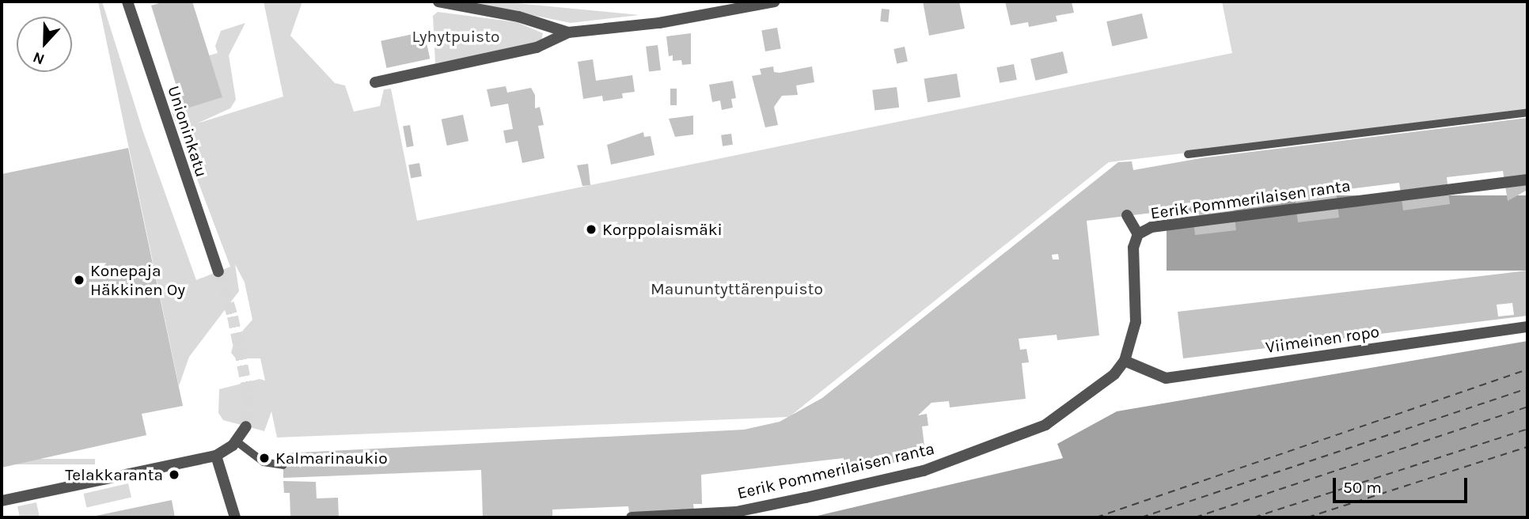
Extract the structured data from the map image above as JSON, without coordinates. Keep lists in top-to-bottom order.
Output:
{
  "streets": {
    "street": ["Unioninkatu", "Eerik Pommerilaisen ranta", "Viimeinen ropo"]
  },
  "crossings": [
    ["Eerik Pommerilaisen ranta", "Viimeinen ropo"]
  ],
  "parks": ["Lyhytpuisto", "Maununtyttärenpuisto"],
  "places": [
    "Korppolaismäki",
    "Konepaja Häkkinen Oy",
    "Kalmarinaukio",
    "Telakkaranta"
  ],
  "scale_bar": "50 m",
  "north": "bottom"
}
